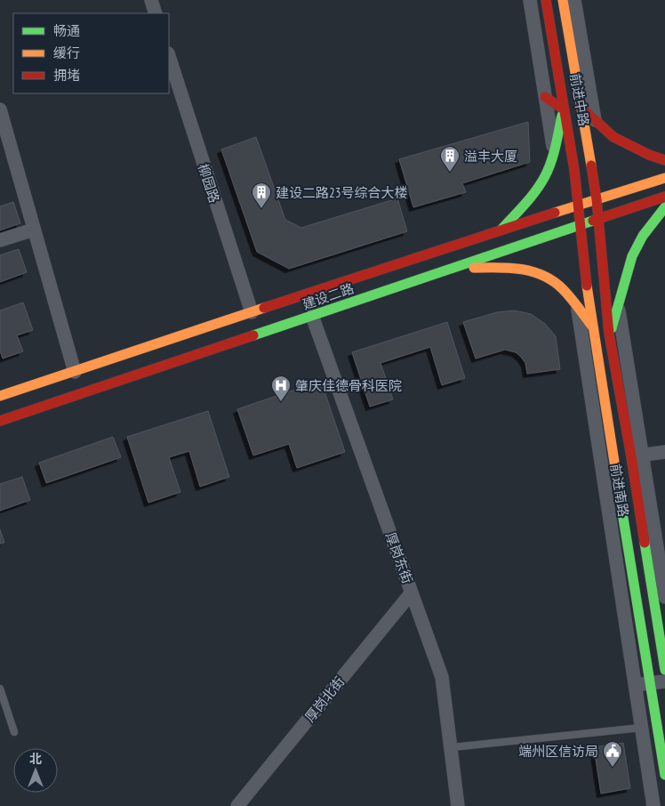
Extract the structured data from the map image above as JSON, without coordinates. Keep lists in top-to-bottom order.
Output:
{
  "streets": {
    "street": [
      "前进中路",
      "柳园路",
      "建设二路",
      "前进南路",
      "厚岗东街",
      "厚岗北街"
    ]
  },
  "crossings": [
    ["前进中路", "建设二路"],
    ["前进中路", "前进南路"],
    ["柳园路", "建设二路"],
    ["建设二路", "前进南路"],
    ["建设二路", "厚岗东街"],
    ["厚岗东街", "厚岗北街"]
  ],
  "places": {
    "building": ["溢丰大厦", "建设二路23号综合大楼"],
    "hospital": ["肇庆佳德骨科医院"],
    "public building": ["端州区信访局"]
  },
  "legend": ["畅通", "缓行", "拥堵"],
  "north": "top"
}
